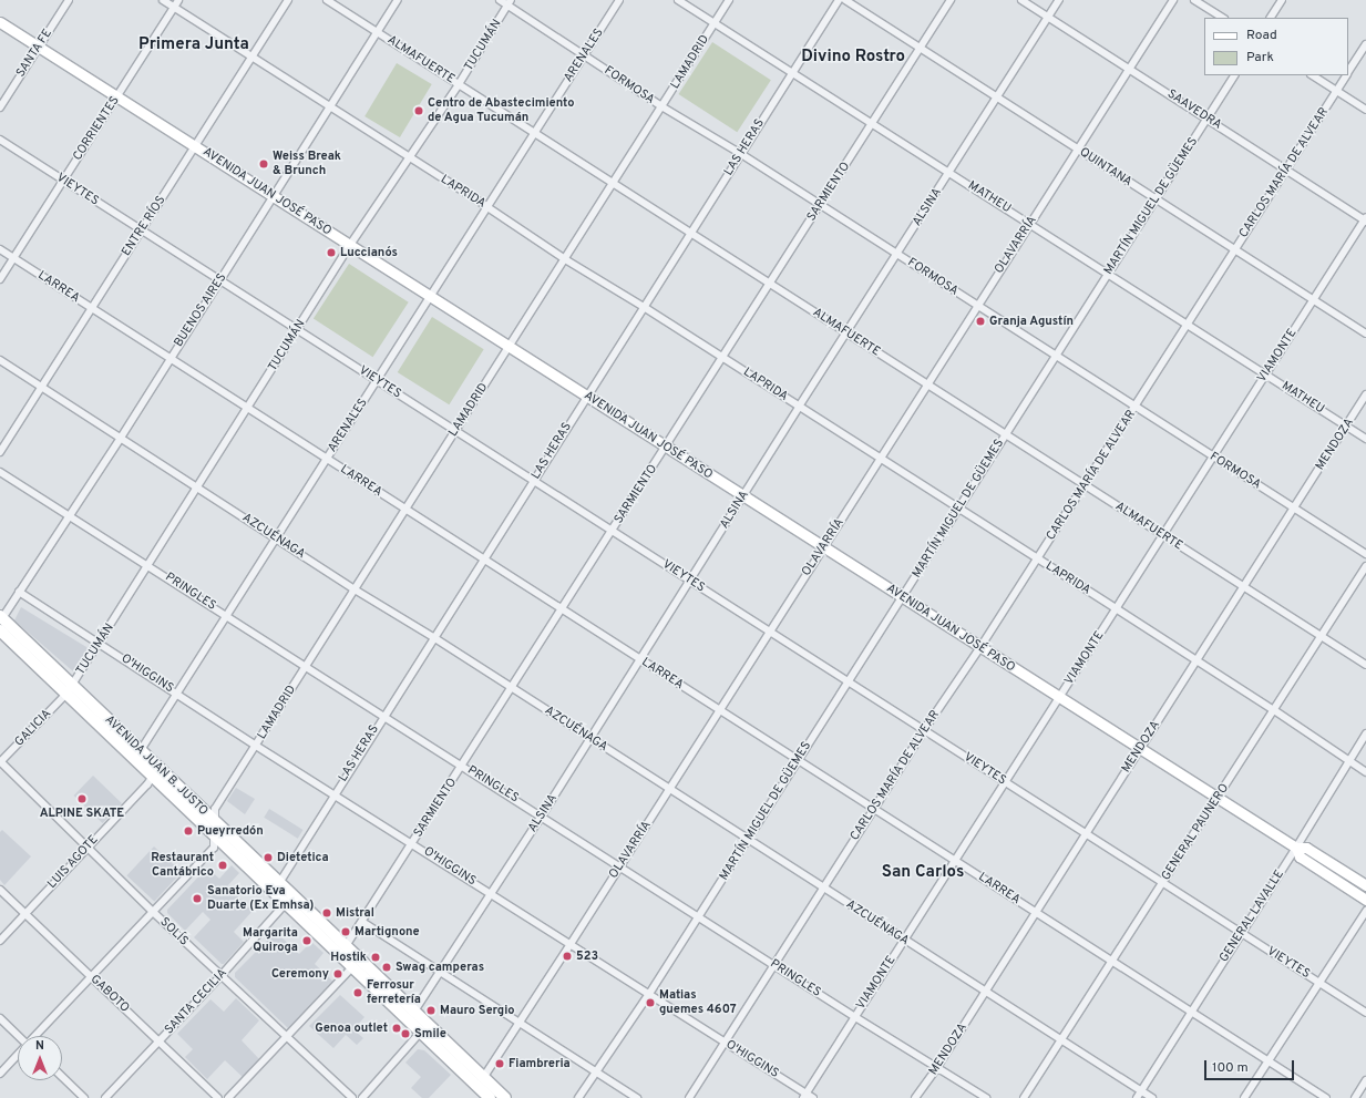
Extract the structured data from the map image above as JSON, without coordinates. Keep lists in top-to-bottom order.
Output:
{
  "streets": {
    "main road": ["AVENIDA JUAN JOSÉ PASO", "AVENIDA JUAN B. JUSTO"],
    "street": [
      "TUCUMÁN",
      "SANTA FE",
      "ARENALES",
      "ALMAFUERTE",
      "LAMADRID",
      "FORMOSA",
      "SAAVEDRA",
      "CORRIENTES",
      "LAS HERAS",
      "QUINTANA",
      "CARLOS MARÍA DE ALVEAR",
      "VIEYTES",
      "LAPRIDA",
      "SARMIENTO",
      "MATHEU",
      "MARTÍN MIGUEL DE GÜEMES",
      "ALSINA",
      "ENTRE RÍOS",
      "OLAVARRÍA",
      "LARREA",
      "BUENOS AIRES",
      "VIAMONTE",
      "MENDOZA",
      "AZCUÉNAGA",
      "PRINGLES",
      "O'HIGGINS",
      "GALICIA",
      "GENERAL PAUNERO",
      "LUIS AGOTE",
      "GENERAL LAVALLE",
      "SOLÍS",
      "GABOTO",
      "SANTA CECILIA"
    ]
  },
  "crossings": [
    ["TUCUMÁN", "ALMAFUERTE"],
    ["TUCUMÁN", "FORMOSA"],
    ["TUCUMÁN", "VIEYTES"],
    ["TUCUMÁN", "AVENIDA JUAN JOSÉ PASO"],
    ["TUCUMÁN", "LAPRIDA"],
    ["TUCUMÁN", "LARREA"],
    ["TUCUMÁN", "AZCUÉNAGA"],
    ["TUCUMÁN", "PRINGLES"],
    ["TUCUMÁN", "O'HIGGINS"],
    ["TUCUMÁN", "GALICIA"],
    ["TUCUMÁN", "AVENIDA JUAN B. JUSTO"],
    ["SANTA FE", "AVENIDA JUAN JOSÉ PASO"],
    ["ARENALES", "ALMAFUERTE"],
    ["ARENALES", "FORMOSA"],
    ["ARENALES", "VIEYTES"],
    ["ARENALES", "AVENIDA JUAN JOSÉ PASO"],
    ["ARENALES", "LAPRIDA"],
    ["ARENALES", "LARREA"],
    ["ARENALES", "AZCUÉNAGA"],
    ["ARENALES", "PRINGLES"],
    ["ARENALES", "O'HIGGINS"],
    ["ARENALES", "AVENIDA JUAN B. JUSTO"],
    ["ALMAFUERTE", "LAMADRID"],
    ["ALMAFUERTE", "LAS HERAS"],
    ["ALMAFUERTE", "CARLOS MARÍA DE ALVEAR"],
    ["ALMAFUERTE", "SARMIENTO"],
    ["ALMAFUERTE", "MARTÍN MIGUEL DE GÜEMES"],
    ["ALMAFUERTE", "ALSINA"],
    ["ALMAFUERTE", "OLAVARRÍA"],
    ["ALMAFUERTE", "BUENOS AIRES"],
    ["ALMAFUERTE", "VIAMONTE"],
    ["ALMAFUERTE", "MENDOZA"],
    ["ALMAFUERTE", "GENERAL PAUNERO"],
    ["LAMADRID", "FORMOSA"],
    ["LAMADRID", "VIEYTES"],
    ["LAMADRID", "AVENIDA JUAN JOSÉ PASO"],
    ["LAMADRID", "LAPRIDA"],
    ["LAMADRID", "MATHEU"],
    ["LAMADRID", "LARREA"],
    ["LAMADRID", "AZCUÉNAGA"],
    ["LAMADRID", "PRINGLES"],
    ["LAMADRID", "O'HIGGINS"],
    ["LAMADRID", "AVENIDA JUAN B. JUSTO"],
    ["FORMOSA", "LAS HERAS"],
    ["FORMOSA", "CARLOS MARÍA DE ALVEAR"],
    ["FORMOSA", "SARMIENTO"],
    ["FORMOSA", "MARTÍN MIGUEL DE GÜEMES"],
    ["FORMOSA", "ALSINA"],
    ["FORMOSA", "OLAVARRÍA"],
    ["FORMOSA", "VIAMONTE"],
    ["FORMOSA", "MENDOZA"],
    ["SAAVEDRA", "CARLOS MARÍA DE ALVEAR"],
    ["SAAVEDRA", "MARTÍN MIGUEL DE GÜEMES"],
    ["SAAVEDRA", "ALSINA"],
    ["SAAVEDRA", "OLAVARRÍA"],
    ["SAAVEDRA", "VIAMONTE"],
    ["CORRIENTES", "VIEYTES"],
    ["CORRIENTES", "AVENIDA JUAN JOSÉ PASO"],
    ["CORRIENTES", "LAPRIDA"],
    ["CORRIENTES", "LARREA"],
    ["LAS HERAS", "VIEYTES"],
    ["LAS HERAS", "AVENIDA JUAN JOSÉ PASO"],
    ["LAS HERAS", "LAPRIDA"],
    ["LAS HERAS", "MATHEU"],
    ["LAS HERAS", "LARREA"],
    ["LAS HERAS", "AZCUÉNAGA"],
    ["LAS HERAS", "PRINGLES"],
    ["LAS HERAS", "O'HIGGINS"],
    ["LAS HERAS", "AVENIDA JUAN B. JUSTO"],
    ["QUINTANA", "CARLOS MARÍA DE ALVEAR"],
    ["QUINTANA", "SARMIENTO"],
    ["QUINTANA", "MARTÍN MIGUEL DE GÜEMES"],
    ["QUINTANA", "ALSINA"],
    ["QUINTANA", "OLAVARRÍA"],
    ["QUINTANA", "VIAMONTE"],
    ["CARLOS MARÍA DE ALVEAR", "VIEYTES"],
    ["CARLOS MARÍA DE ALVEAR", "AVENIDA JUAN JOSÉ PASO"],
    ["CARLOS MARÍA DE ALVEAR", "LAPRIDA"],
    ["CARLOS MARÍA DE ALVEAR", "MATHEU"],
    ["CARLOS MARÍA DE ALVEAR", "LARREA"],
    ["CARLOS MARÍA DE ALVEAR", "AZCUÉNAGA"],
    ["CARLOS MARÍA DE ALVEAR", "PRINGLES"],
    ["CARLOS MARÍA DE ALVEAR", "O'HIGGINS"],
    ["VIEYTES", "SARMIENTO"],
    ["VIEYTES", "MARTÍN MIGUEL DE GÜEMES"],
    ["VIEYTES", "ALSINA"],
    ["VIEYTES", "ENTRE RÍOS"],
    ["VIEYTES", "OLAVARRÍA"],
    ["VIEYTES", "BUENOS AIRES"],
    ["VIEYTES", "VIAMONTE"],
    ["VIEYTES", "MENDOZA"],
    ["VIEYTES", "GENERAL PAUNERO"],
    ["VIEYTES", "GENERAL LAVALLE"],
    ["AVENIDA JUAN JOSÉ PASO", "SARMIENTO"],
    ["AVENIDA JUAN JOSÉ PASO", "MARTÍN MIGUEL DE GÜEMES"],
    ["AVENIDA JUAN JOSÉ PASO", "ALSINA"],
    ["AVENIDA JUAN JOSÉ PASO", "ENTRE RÍOS"],
    ["AVENIDA JUAN JOSÉ PASO", "OLAVARRÍA"],
    ["AVENIDA JUAN JOSÉ PASO", "BUENOS AIRES"],
    ["AVENIDA JUAN JOSÉ PASO", "VIAMONTE"],
    ["AVENIDA JUAN JOSÉ PASO", "MENDOZA"],
    ["AVENIDA JUAN JOSÉ PASO", "GENERAL PAUNERO"],
    ["AVENIDA JUAN JOSÉ PASO", "GENERAL LAVALLE"],
    ["LAPRIDA", "SARMIENTO"],
    ["LAPRIDA", "MARTÍN MIGUEL DE GÜEMES"],
    ["LAPRIDA", "ALSINA"],
    ["LAPRIDA", "ENTRE RÍOS"],
    ["LAPRIDA", "OLAVARRÍA"],
    ["LAPRIDA", "BUENOS AIRES"],
    ["LAPRIDA", "VIAMONTE"],
    ["LAPRIDA", "MENDOZA"],
    ["LAPRIDA", "GENERAL PAUNERO"],
    ["LAPRIDA", "GENERAL LAVALLE"],
    ["SARMIENTO", "MATHEU"],
    ["SARMIENTO", "LARREA"],
    ["SARMIENTO", "AZCUÉNAGA"],
    ["SARMIENTO", "PRINGLES"],
    ["SARMIENTO", "O'HIGGINS"],
    ["SARMIENTO", "AVENIDA JUAN B. JUSTO"],
    ["MATHEU", "MARTÍN MIGUEL DE GÜEMES"],
    ["MATHEU", "ALSINA"],
    ["MATHEU", "OLAVARRÍA"],
    ["MATHEU", "VIAMONTE"],
    ["MATHEU", "MENDOZA"],
    ["MARTÍN MIGUEL DE GÜEMES", "LARREA"],
    ["MARTÍN MIGUEL DE GÜEMES", "AZCUÉNAGA"],
    ["MARTÍN MIGUEL DE GÜEMES", "PRINGLES"],
    ["MARTÍN MIGUEL DE GÜEMES", "O'HIGGINS"],
    ["ALSINA", "LARREA"],
    ["ALSINA", "AZCUÉNAGA"],
    ["ALSINA", "PRINGLES"],
    ["ALSINA", "O'HIGGINS"],
    ["ALSINA", "AVENIDA JUAN B. JUSTO"],
    ["ENTRE RÍOS", "LARREA"],
    ["ENTRE RÍOS", "AZCUÉNAGA"],
    ["OLAVARRÍA", "LARREA"],
    ["OLAVARRÍA", "AZCUÉNAGA"],
    ["OLAVARRÍA", "PRINGLES"],
    ["OLAVARRÍA", "O'HIGGINS"],
    ["OLAVARRÍA", "AVENIDA JUAN B. JUSTO"],
    ["LARREA", "BUENOS AIRES"],
    ["LARREA", "VIAMONTE"],
    ["LARREA", "MENDOZA"],
    ["LARREA", "GENERAL PAUNERO"],
    ["LARREA", "GENERAL LAVALLE"],
    ["BUENOS AIRES", "AZCUÉNAGA"],
    ["BUENOS AIRES", "PRINGLES"],
    ["BUENOS AIRES", "O'HIGGINS"],
    ["BUENOS AIRES", "AVENIDA JUAN B. JUSTO"],
    ["VIAMONTE", "AZCUÉNAGA"],
    ["VIAMONTE", "PRINGLES"],
    ["VIAMONTE", "O'HIGGINS"],
    ["MENDOZA", "AZCUÉNAGA"],
    ["MENDOZA", "PRINGLES"],
    ["AZCUÉNAGA", "GENERAL PAUNERO"],
    ["AZCUÉNAGA", "GENERAL LAVALLE"],
    ["GALICIA", "AVENIDA JUAN B. JUSTO"],
    ["GALICIA", "SOLÍS"],
    ["AVENIDA JUAN B. JUSTO", "LUIS AGOTE"],
    ["AVENIDA JUAN B. JUSTO", "SANTA CECILIA"],
    ["LUIS AGOTE", "SOLÍS"],
    ["LUIS AGOTE", "GABOTO"],
    ["SOLÍS", "SANTA CECILIA"],
    ["GABOTO", "SANTA CECILIA"]
  ],
  "districts": ["Primera Junta", "Divino Rostro", "San Carlos"],
  "places": [
    "Centro de Abastecimiento de Agua Tucumán",
    "Weiss Break & Brunch",
    "Lucciano´s",
    "Granja Agustín",
    "ALPINE SKATE",
    "Pueyrredón",
    "Dietetica",
    "Restaurant Cantábrico",
    "Sanatorio Eva Duarte (Ex Emhsa)",
    "Mistral",
    "Martignone",
    "Margarita Quiroga",
    "523",
    "Hostik",
    "Swag camperas",
    "Ceremony",
    "Ferrosur ferretería",
    "Matias guemes 4607",
    "Mauro Sergio",
    "Genoa outlet",
    "Smile",
    "Fiambreria"
  ],
  "legend": ["Road", "Park"],
  "scale_bar": "100 m",
  "north": "top"
}
